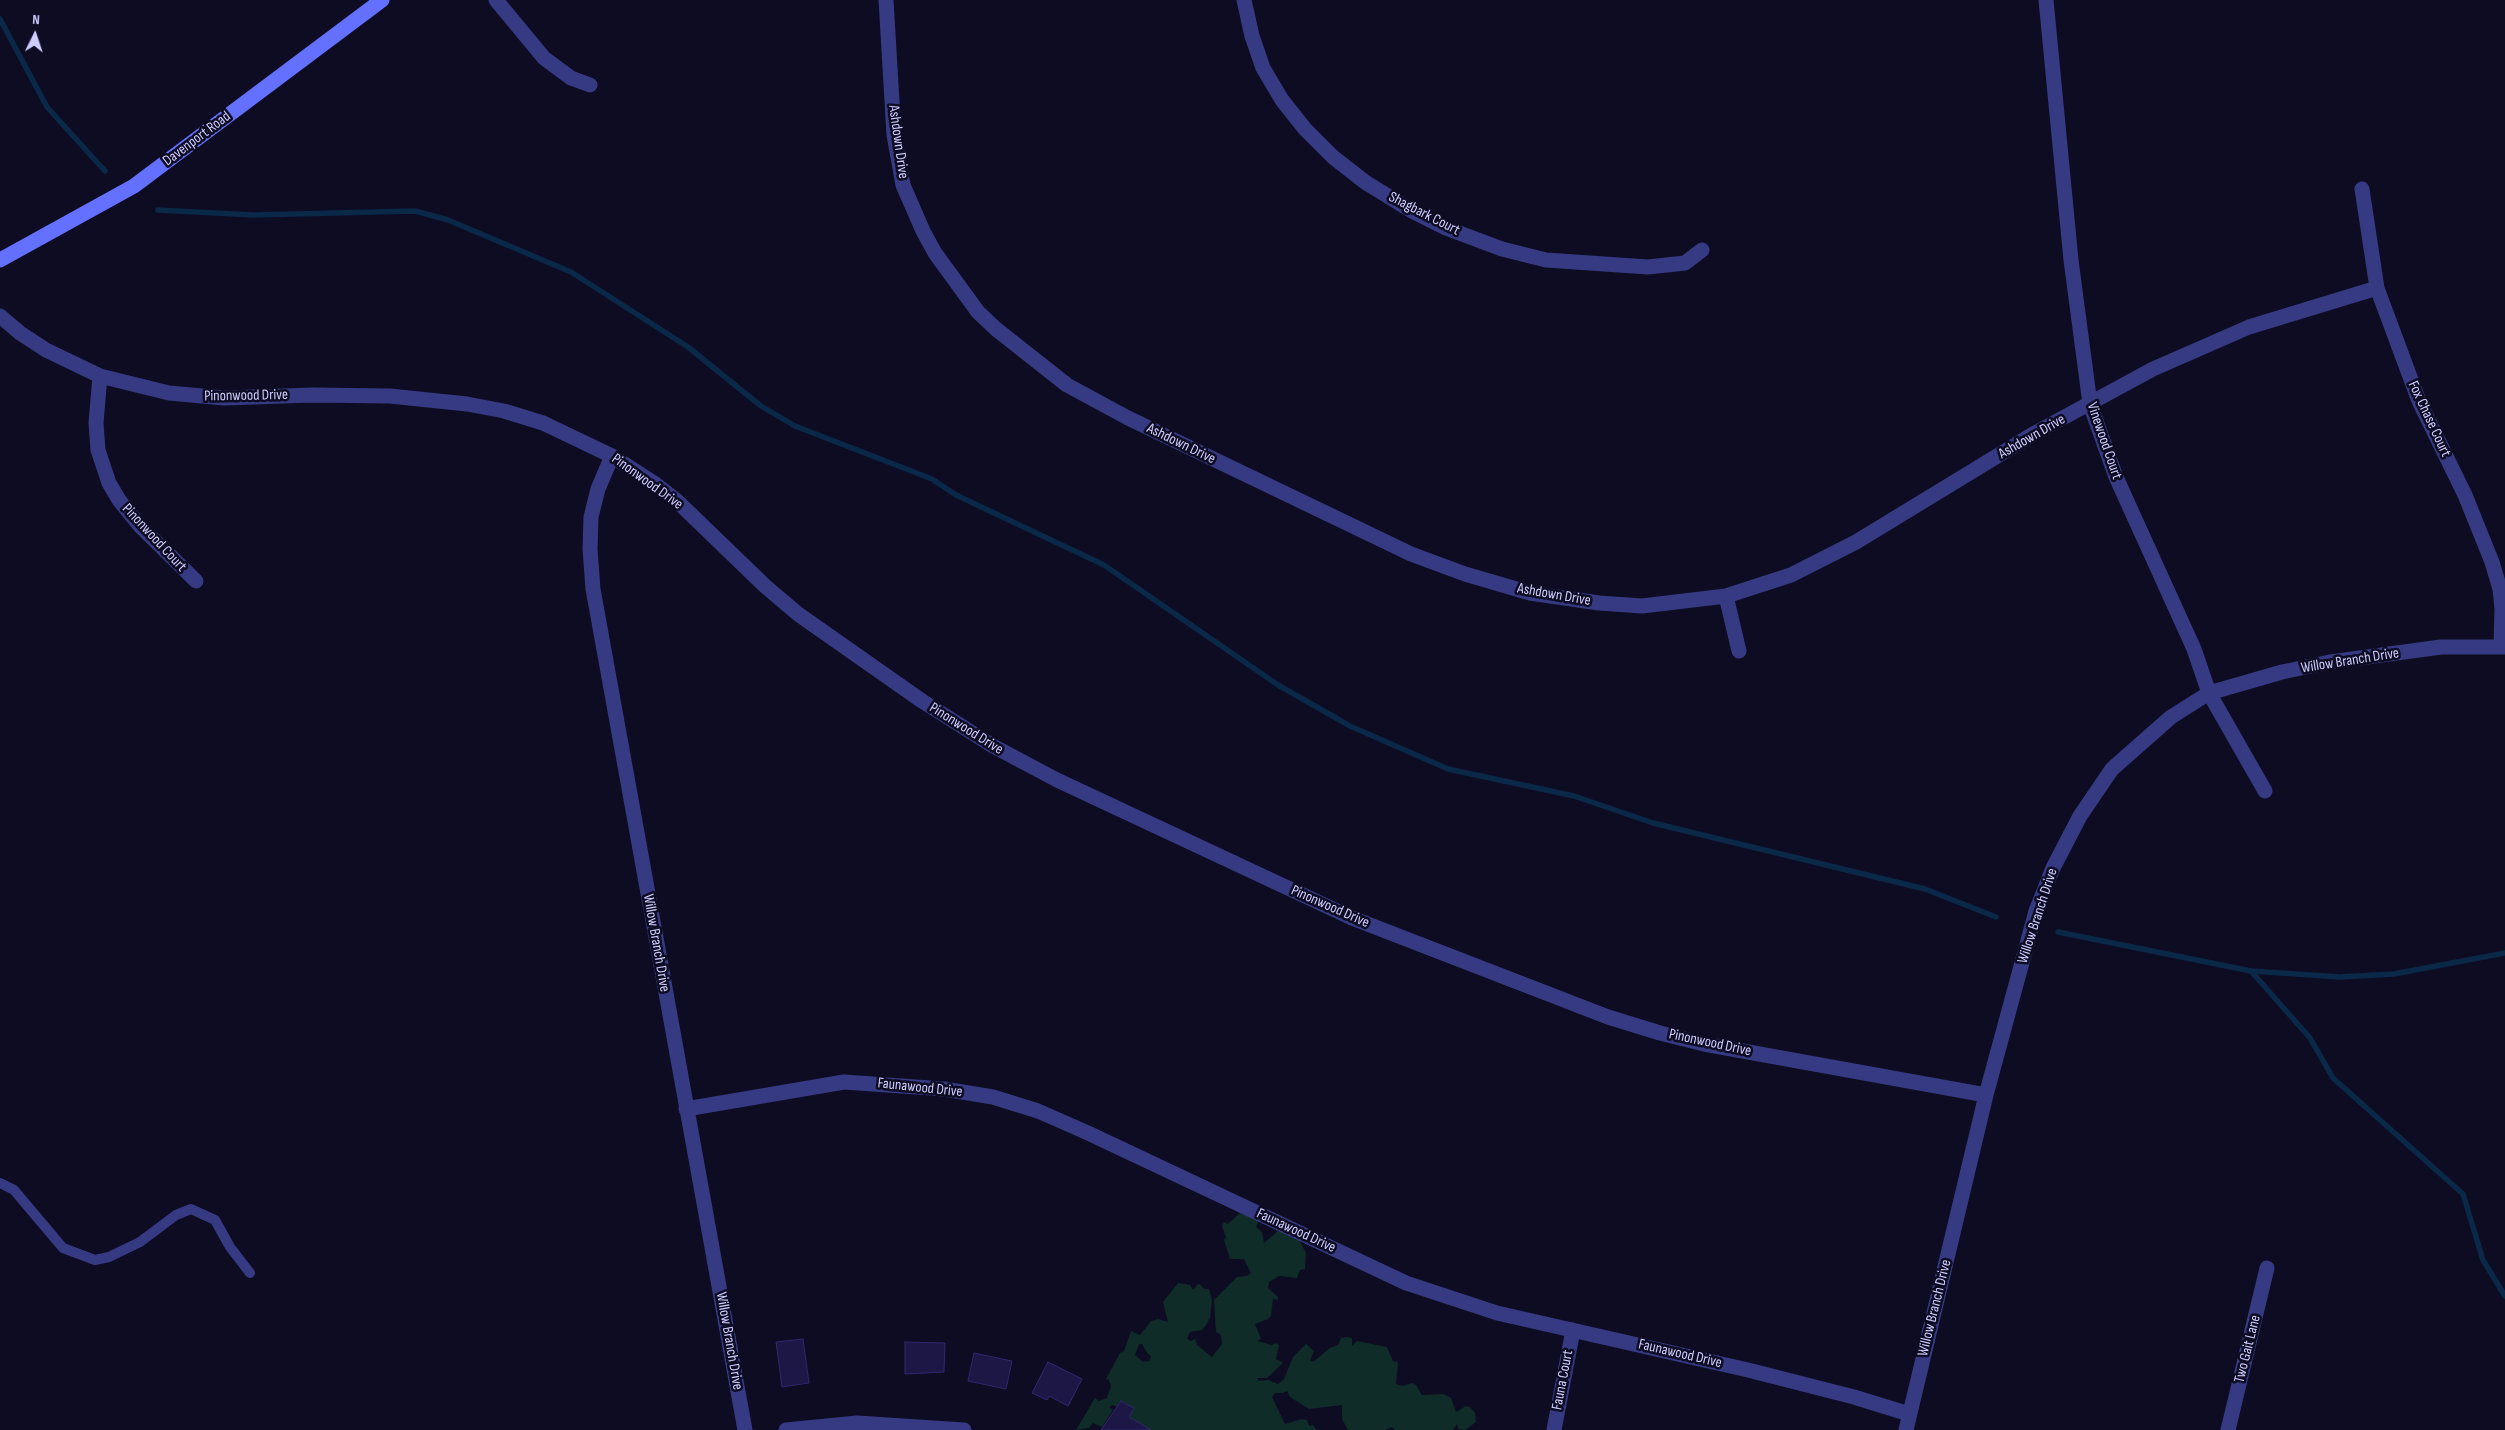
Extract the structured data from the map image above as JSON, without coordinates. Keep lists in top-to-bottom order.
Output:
{
  "streets": {
    "street": [
      "Davenport Road",
      "Ashdown Drive",
      "Shagbark Court",
      "Pinonwood Drive",
      "Fox Chase Court",
      "Vinewood Court",
      "Pinonwood Court",
      "Willow Branch Drive",
      "Faunawood Drive",
      "Two Gait Lane",
      "Fauna Court"
    ]
  },
  "crossings": [
    ["Ashdown Drive", "Fox Chase Court"],
    ["Ashdown Drive", "Vinewood Court"],
    ["Pinonwood Drive", "Pinonwood Court"],
    ["Pinonwood Drive", "Willow Branch Drive"],
    ["Fox Chase Court", "Willow Branch Drive"],
    ["Vinewood Court", "Willow Branch Drive"],
    ["Willow Branch Drive", "Faunawood Drive"],
    ["Faunawood Drive", "Fauna Court"]
  ],
  "north": "top"
}
